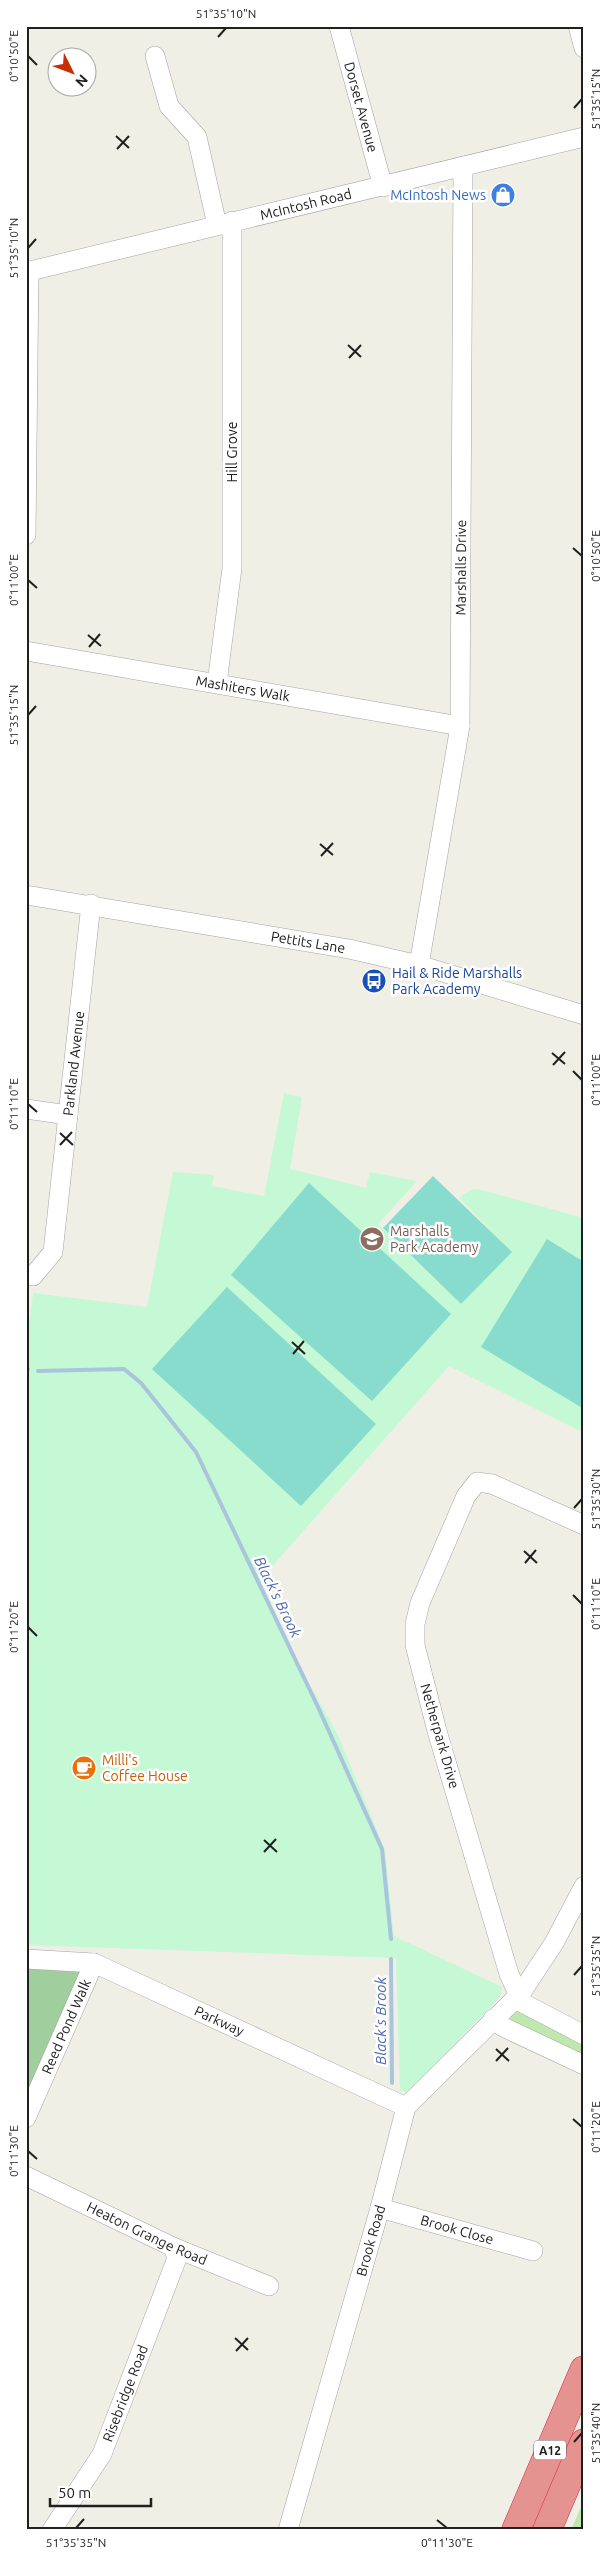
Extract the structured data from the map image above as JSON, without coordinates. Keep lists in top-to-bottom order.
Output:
{
  "streets": {
    "highway": ["A12"],
    "street": [
      "Dorset Avenue",
      "McIntosh Road",
      "Hill Grove",
      "Marshalls Drive",
      "Mashiters Walk",
      "Pettits Lane",
      "Parkland Avenue",
      "Netherpark Drive",
      "Parkway",
      "Reed Pond Walk",
      "Brook Close",
      "Heaton Grange Road",
      "Brook Road",
      "Risebridge Road"
    ]
  },
  "crossings": [
    ["Dorset Avenue", "McIntosh Road"],
    ["McIntosh Road", "Hill Grove"],
    ["McIntosh Road", "Marshalls Drive"],
    ["Hill Grove", "Mashiters Walk"],
    ["Marshalls Drive", "Mashiters Walk"],
    ["Marshalls Drive", "Pettits Lane"],
    ["Pettits Lane", "Parkland Avenue"],
    ["Parkway", "Reed Pond Walk"],
    ["Parkway", "Brook Road"],
    ["Brook Close", "Brook Road"],
    ["Heaton Grange Road", "Risebridge Road"]
  ],
  "water": ["Black's Brook"],
  "places": {
    "shop": ["McIntosh News"],
    "bus stop": ["Hail & Ride Marshalls Park Academy"],
    "school or university": ["Marshalls Park Academy"],
    "cafe": ["Milli's Coffee House"]
  },
  "scale_bar": "50 m",
  "north": "bottom right",
  "coordinates": [
    "51°35'10\"N",
    "0°10'50\"E",
    "51°35'15\"N",
    "0°11'00\"E",
    "0°11'10\"E",
    "51°35'30\"N",
    "0°11'20\"E",
    "51°35'35\"N",
    "0°11'30\"E",
    "51°35'40\"N"
  ]
}
